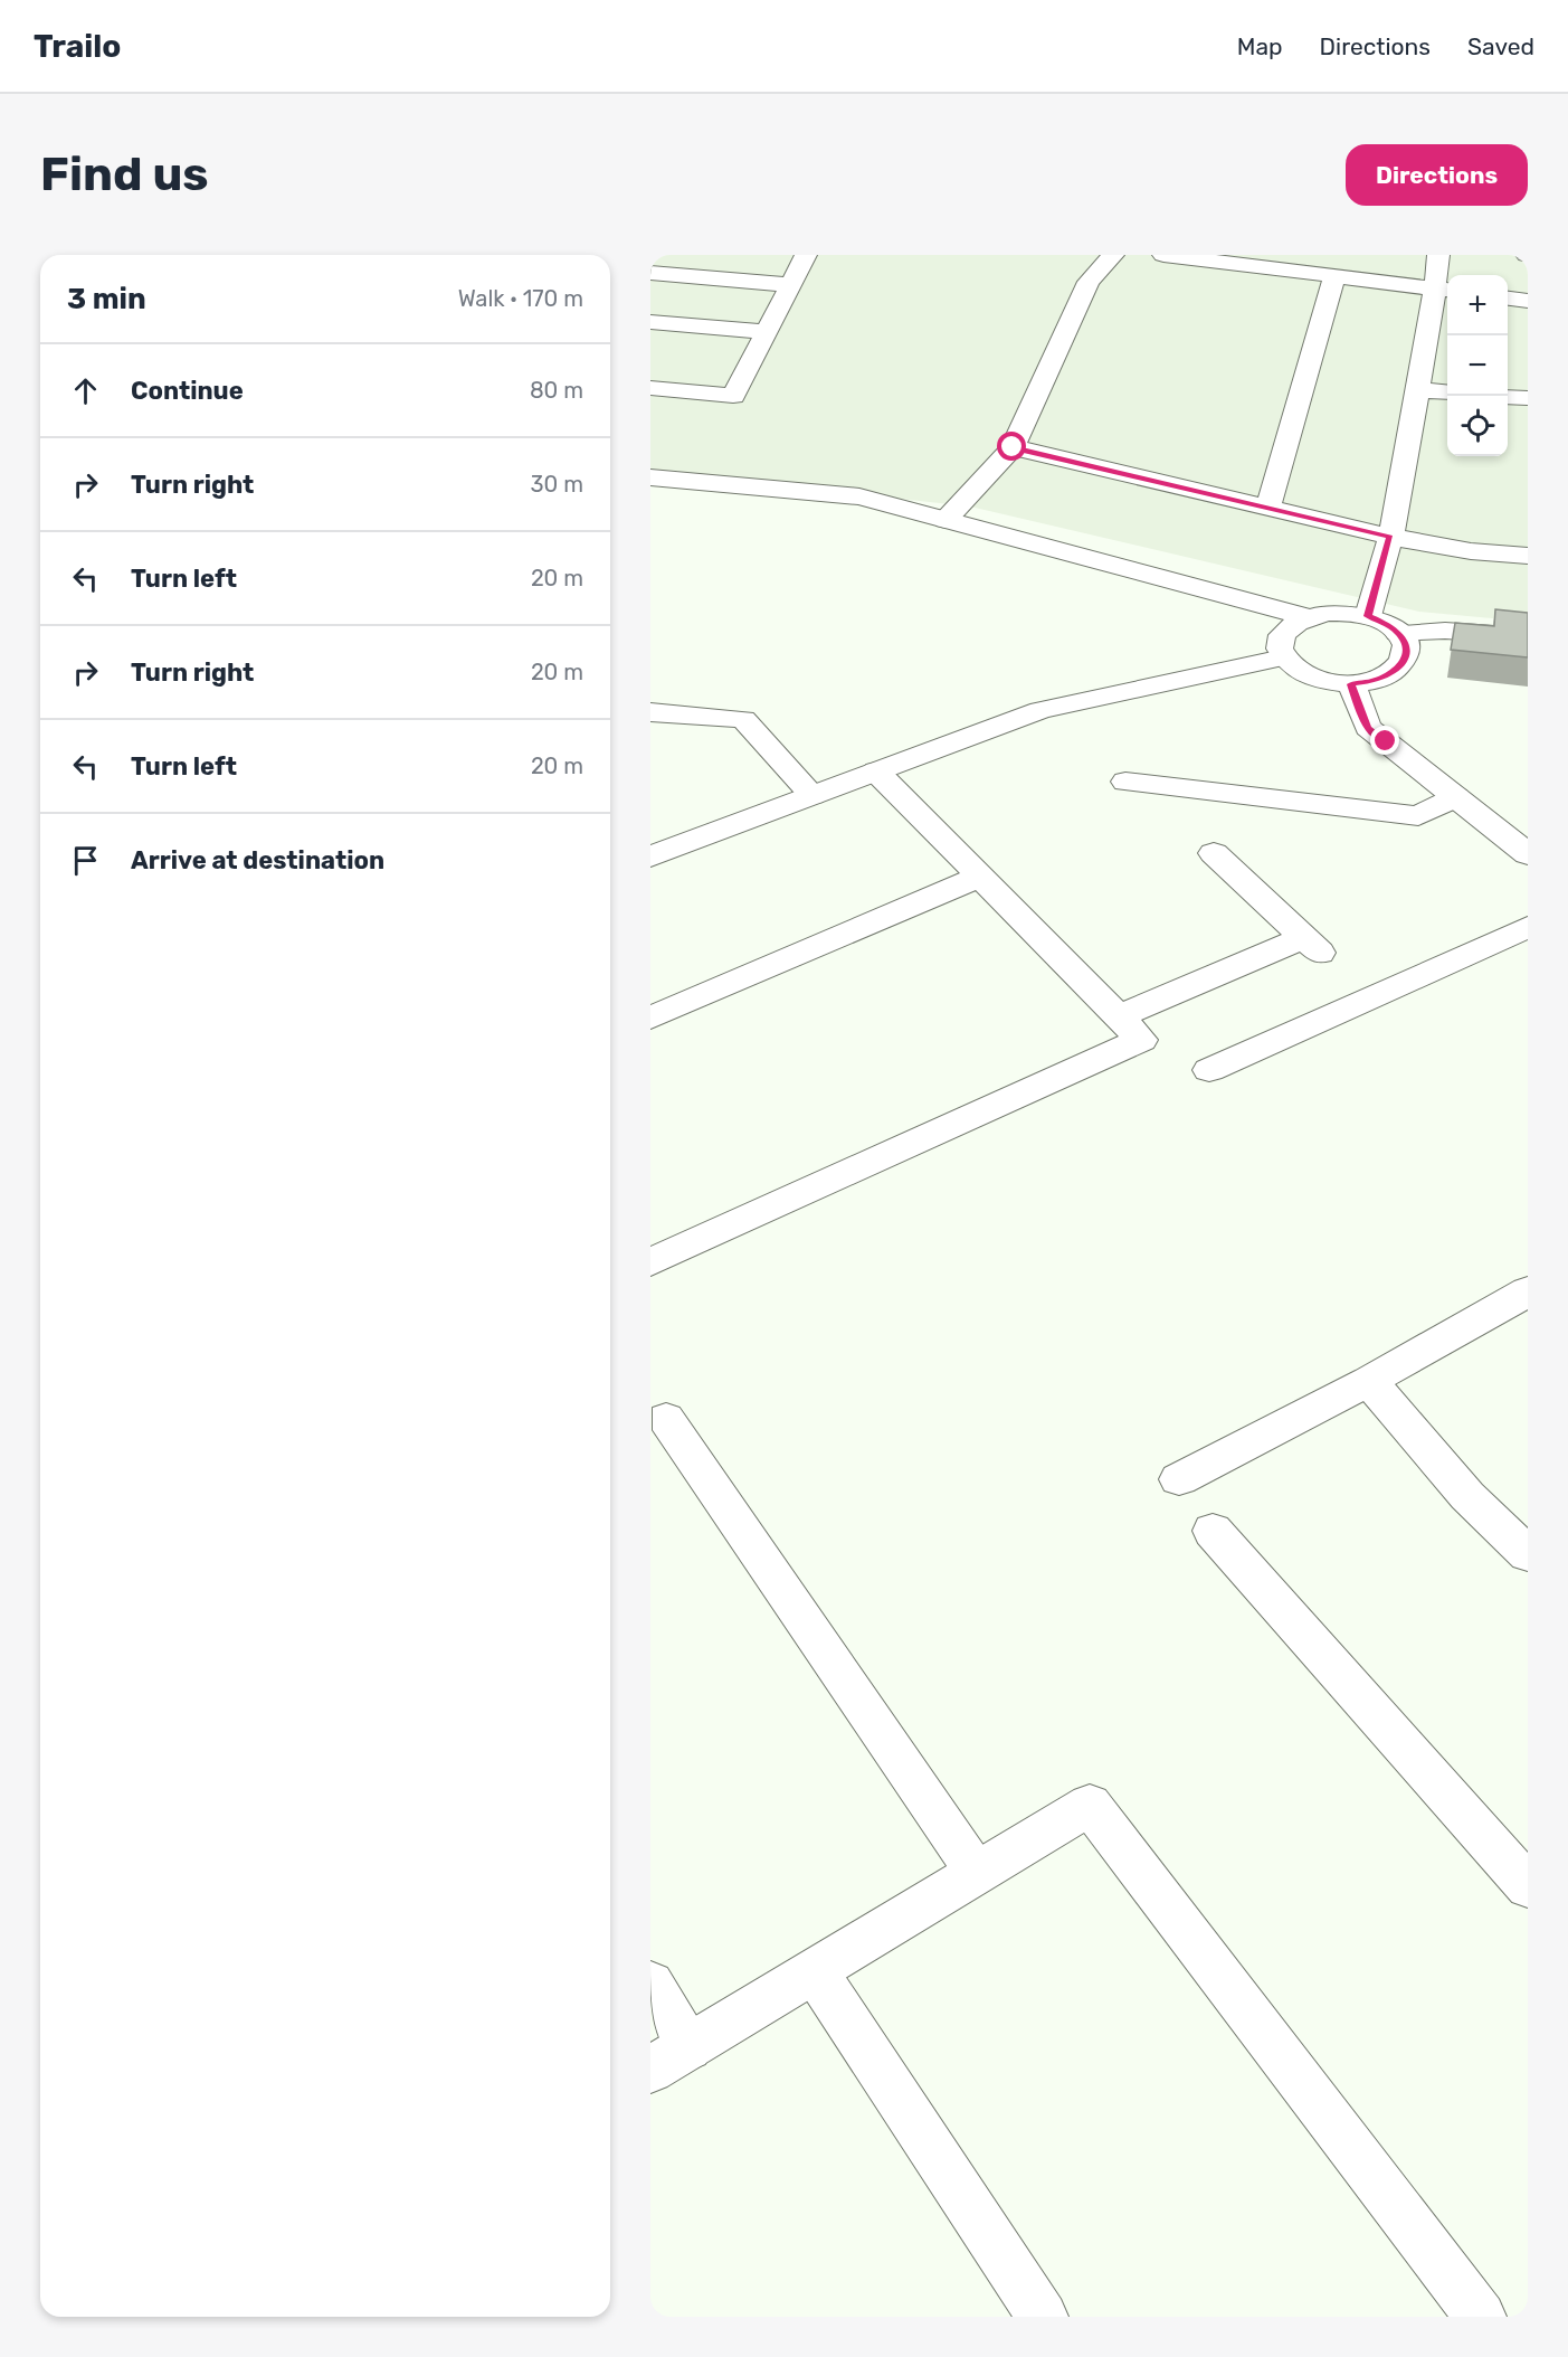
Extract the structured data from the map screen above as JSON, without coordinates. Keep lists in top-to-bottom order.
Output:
{
  "page": {
    "header": "Trailo",
    "nav": ["Map", "Directions", "Saved"],
    "buttons": "Directions",
    "title": "Find us",
    "heading": ["3 min", "Walk · 170 m"],
    "map_buttons": ["+", "−"],
    "list": [
      ["Continue", "80 m"],
      ["Turn right", "30 m"],
      ["Turn left", "20 m"],
      ["Turn right", "20 m"],
      ["Turn left", "20 m"],
      "Arrive at destination"
    ]
  }
}
